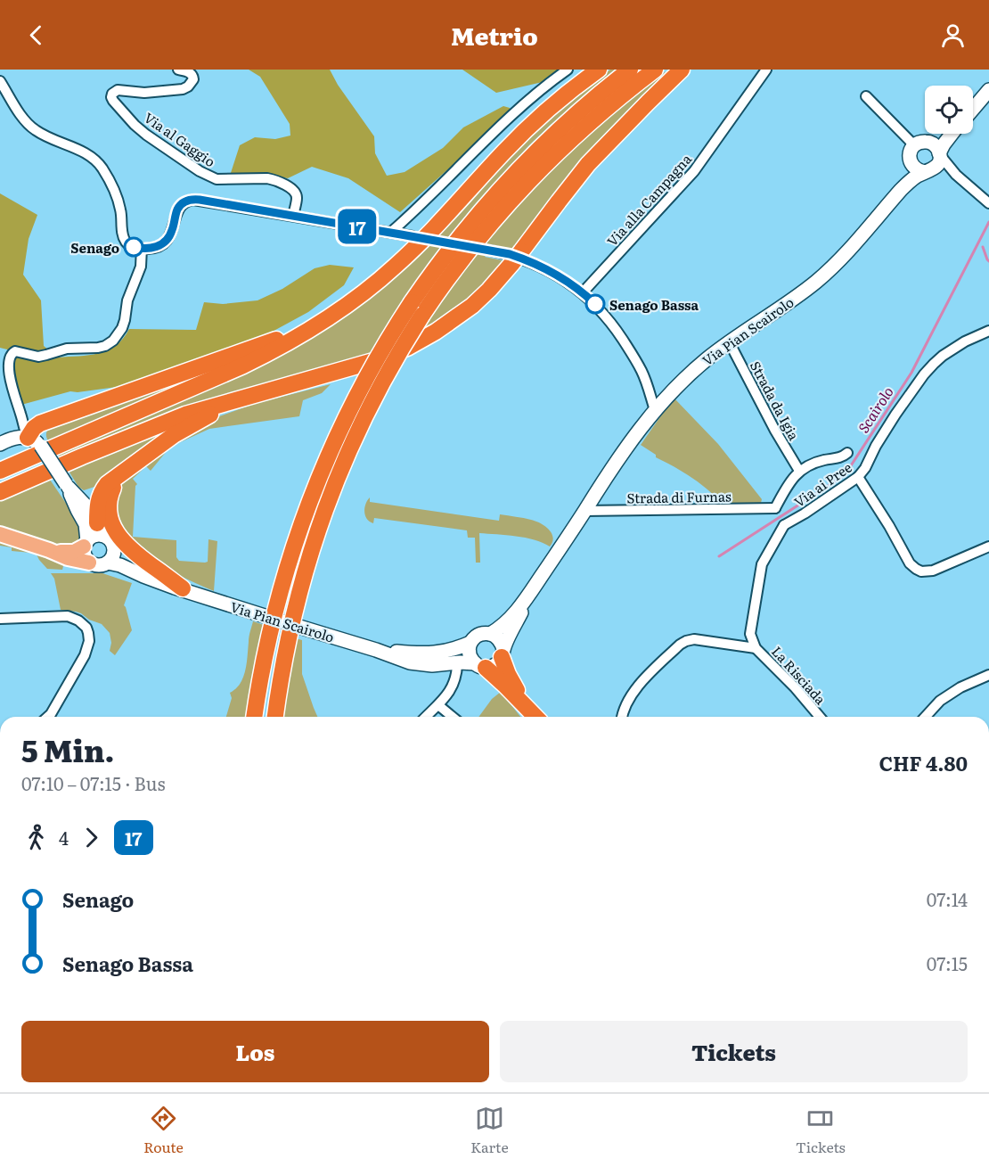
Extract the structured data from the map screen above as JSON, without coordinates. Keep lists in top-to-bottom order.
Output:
{
  "streets": {
    "main road": ["Via Pian Scairolo"],
    "street": [
      "Via al Gaggio",
      "Via alla Campagna",
      "Strada da Igia",
      "Via ai Pree",
      "Strada di Furnas",
      "La Risciada"
    ]
  },
  "crossings": [
    ["Via Pian Scairolo", "Strada da Igia"],
    ["Via Pian Scairolo", "Strada di Furnas"],
    ["Via ai Pree", "Strada di Furnas"],
    ["Via ai Pree", "La Risciada"]
  ],
  "water": ["Scairolo"],
  "places": ["Senago", "Senago Bassa"],
  "lines": ["bus line 17"],
  "page": {
    "header": "Metrio",
    "on_map": "17",
    "heading": ["5 Min.", "07:10 – 07:15 · Bus", "CHF 4.80"],
    "legs": ["4", "17"],
    "list": [
      {
        "name": "Senago",
        "value": "07:14"
      },
      {
        "name": "Senago Bassa",
        "value": "07:15"
      }
    ],
    "buttons": ["Los", "Tickets"],
    "tabs": ["Route", "Karte", "Tickets"]
  }
}
